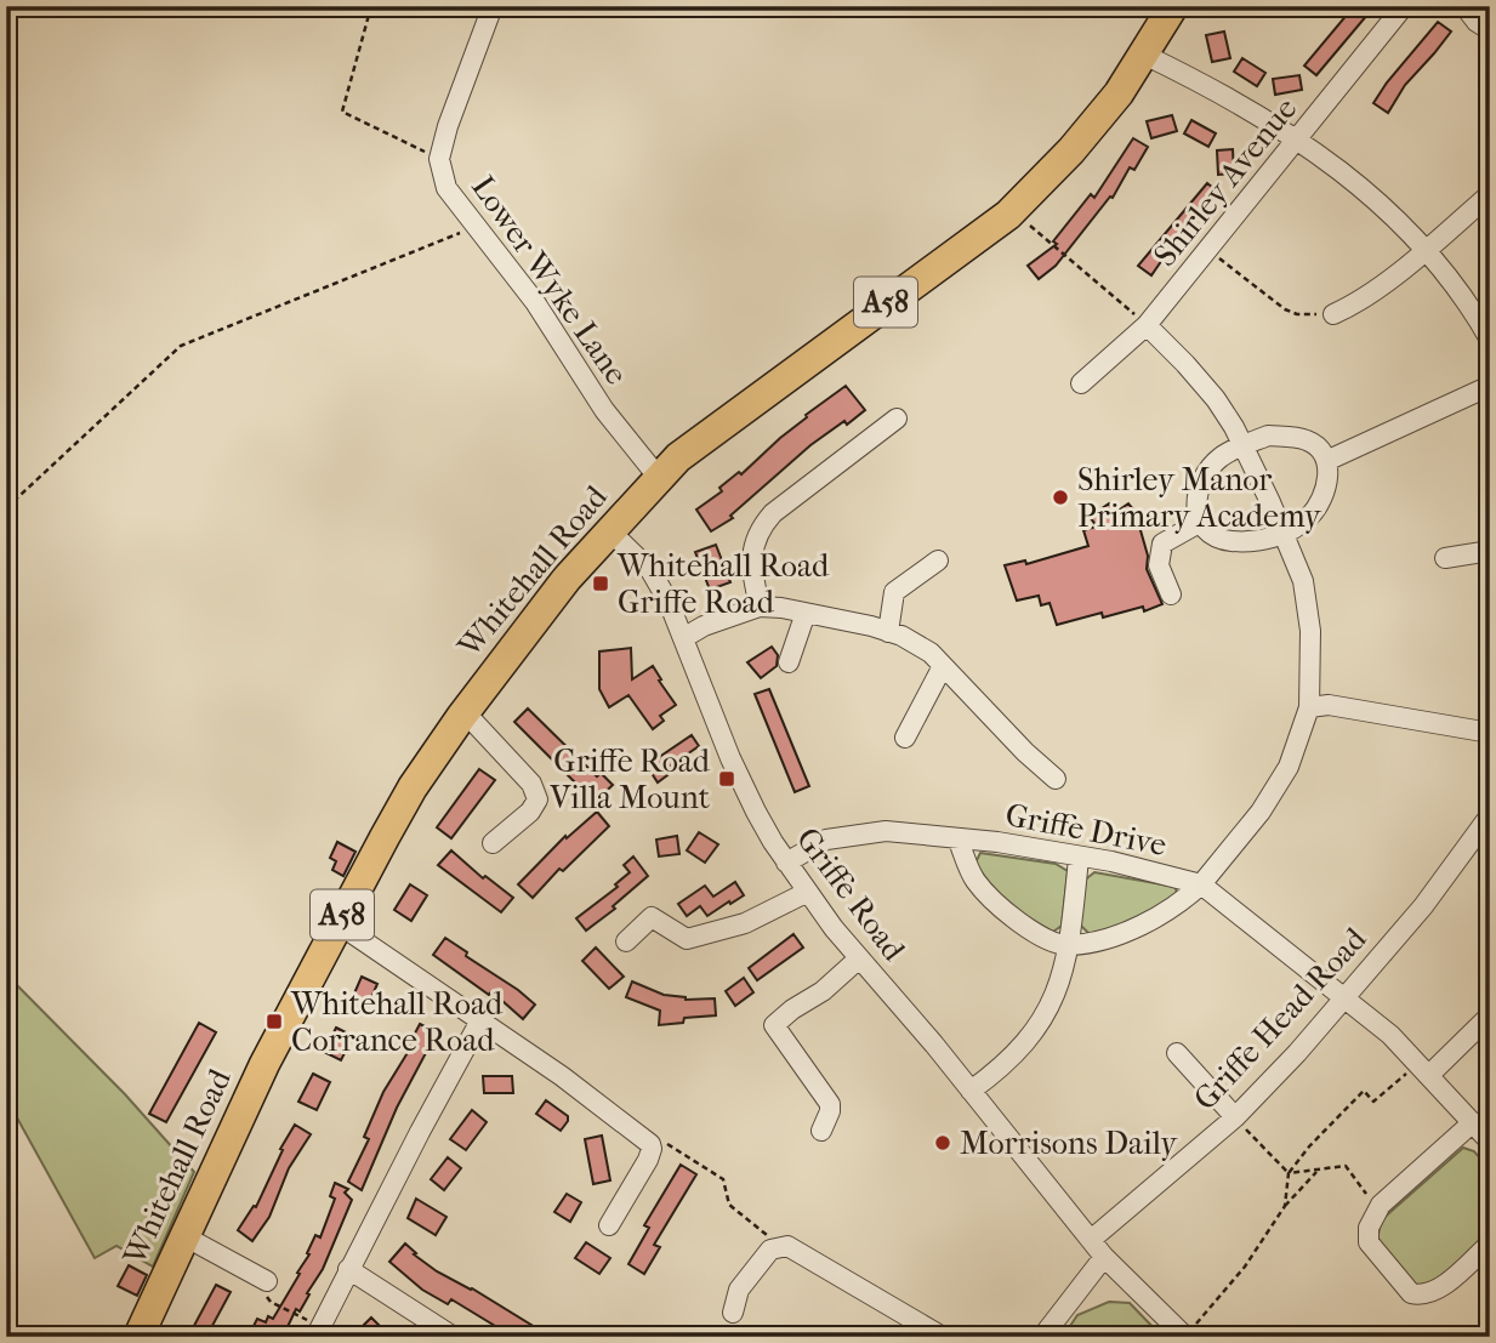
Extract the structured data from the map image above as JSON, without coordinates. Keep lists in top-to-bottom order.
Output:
{
  "streets": {
    "highway": ["A58", "Whitehall Road"],
    "street": [
      "Shirley Avenue",
      "Lower Wyke Lane",
      "Griffe Drive",
      "Griffe Road",
      "Griffe Head Road"
    ]
  },
  "crossings": [
    ["Shirley Avenue", "Griffe Drive"],
    ["Lower Wyke Lane", "Whitehall Road"],
    ["Whitehall Road", "Griffe Road"],
    ["Griffe Drive", "Griffe Road"],
    ["Griffe Road", "Griffe Head Road"]
  ],
  "places": {
    "other": ["Shirley Manor Primary Academy", "Morrisons Daily"],
    "transit": ["Whitehall Road Griffe Road", "Griffe Road Villa Mount", "Whitehall Road Corrance Road"]
  }
}
